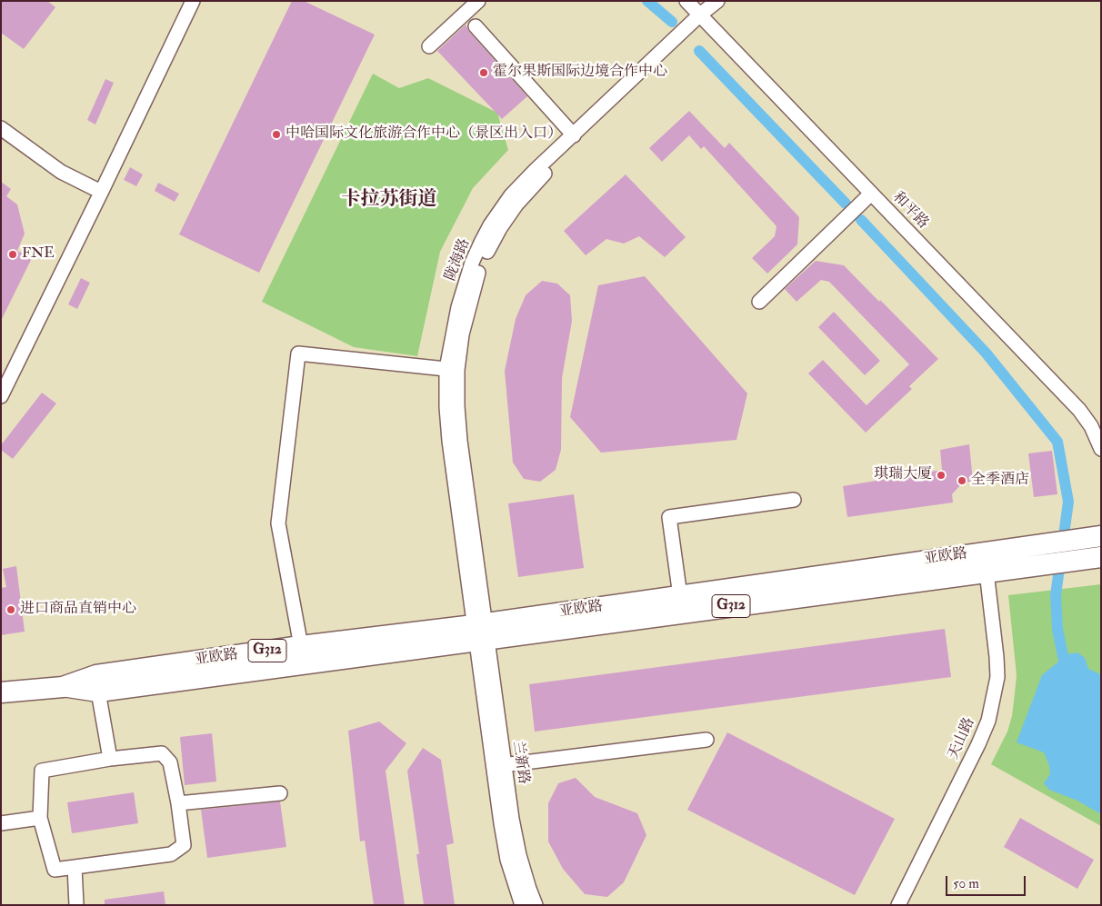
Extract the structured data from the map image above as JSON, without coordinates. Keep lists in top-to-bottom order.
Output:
{
  "streets": {
    "highway": ["亚欧路", "G312"],
    "street": [
      "和平路",
      "陇海路",
      "天山路",
      "兰新路"
    ]
  },
  "crossings": [
    ["和平路", "陇海路"],
    ["陇海路", "亚欧路"],
    ["陇海路", "兰新路"],
    ["亚欧路", "天山路"],
    ["亚欧路", "兰新路"]
  ],
  "districts": ["卡拉苏街道"],
  "places": [
    "霍尔果斯国际边境合作中心",
    "中哈国际文化旅游合作中心（景区出入口）",
    "FNE",
    "琪瑞大厦",
    "全季酒店",
    "进口商品直销中心"
  ],
  "scale_bar": "50 m"
}
